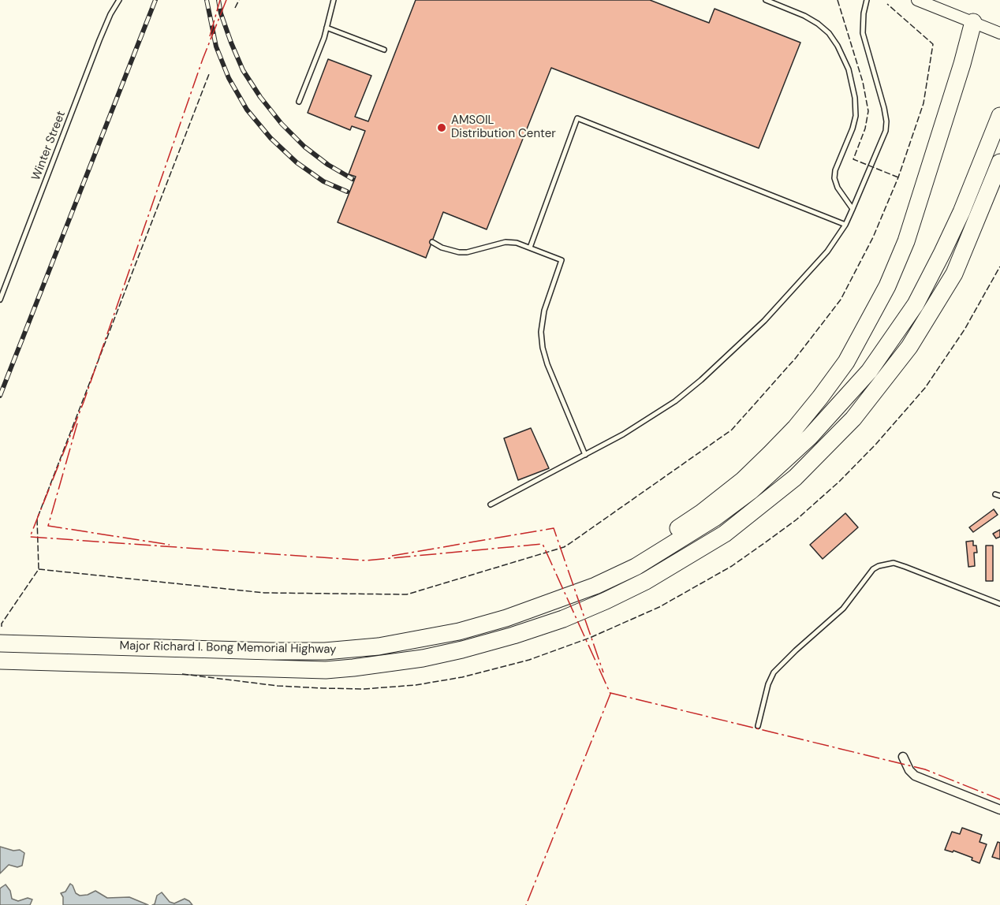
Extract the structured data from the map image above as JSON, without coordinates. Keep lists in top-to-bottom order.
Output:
{
  "streets": {
    "highway": ["Major Richard I. Bong Memorial Highway"],
    "lane": ["Winter Street"]
  },
  "places": ["AMSOIL Distribution Center"]
}
